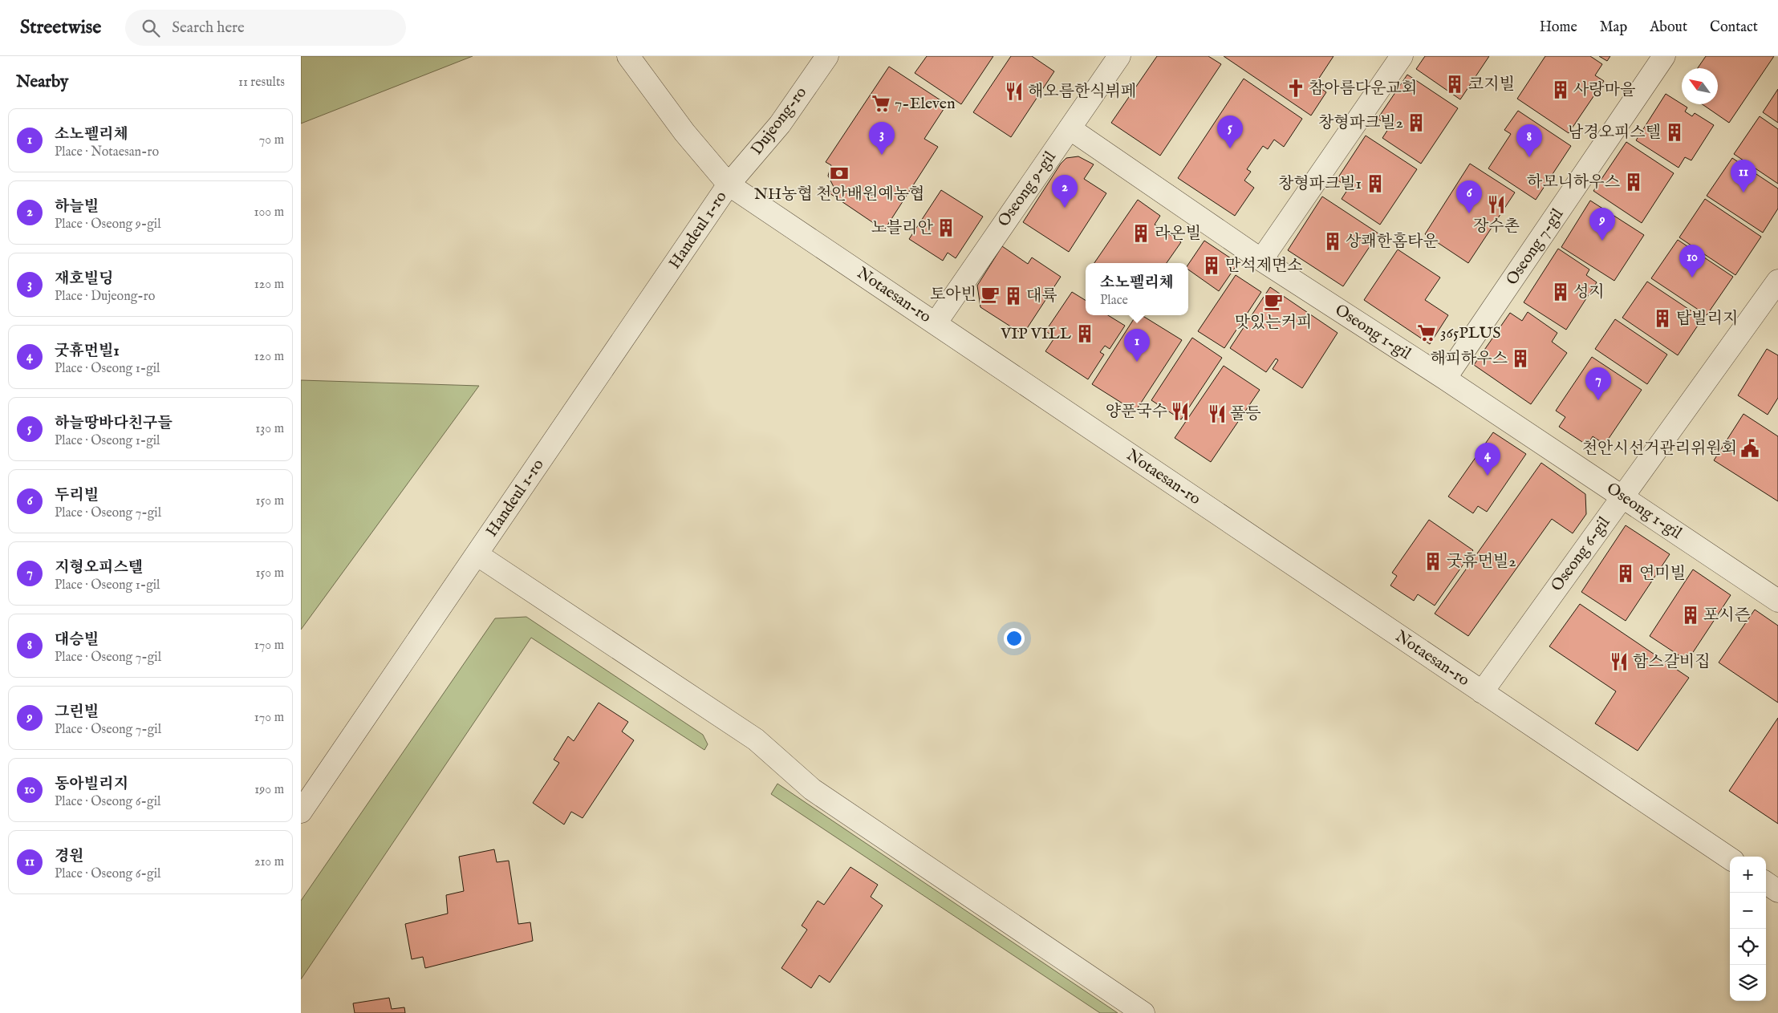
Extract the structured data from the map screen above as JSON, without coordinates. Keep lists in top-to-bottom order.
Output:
{
  "streets": {
    "street": [
      "Dujeong-ro",
      "Oseong 9-gil",
      "Handeul 1-ro",
      "Oseong 7-gil",
      "Notaesan-ro",
      "Oseong 1-gil",
      "Oseong 6-gil"
    ]
  },
  "crossings": [
    ["Dujeong-ro", "Handeul 1-ro"],
    ["Dujeong-ro", "Notaesan-ro"],
    ["Oseong 9-gil", "Notaesan-ro"],
    ["Oseong 9-gil", "Oseong 1-gil"],
    ["Handeul 1-ro", "Notaesan-ro"],
    ["Oseong 7-gil", "Oseong 1-gil"],
    ["Notaesan-ro", "Oseong 6-gil"],
    ["Oseong 1-gil", "Oseong 6-gil"]
  ],
  "places": {
    "building": [
      "코지빌",
      "사랑마을",
      "창형파크빌2",
      "남경오피스텔",
      "하모니하우스",
      "창형파크빌1",
      "노블리안",
      "라온빌",
      "상쾌한홈타운",
      "만석제면소",
      "성지",
      "대륙",
      "탑빌리지",
      "VIP VILL",
      "해피하우스",
      "굿휴먼빌2",
      "연미빌",
      "포시즌"
    ],
    "church": ["참아름다운교회"],
    "restaurant": [
      "해오름한식뷔페",
      "장수촌",
      "양푼국수",
      "풀등",
      "함스갈비집"
    ],
    "supermarket": ["7-Eleven", "365PLUS"],
    "bank": ["NH농협 천안배원예농협"],
    "cafe": ["토아빈", "맛있는커피"],
    "public building": ["천안시선거관리위원회"]
  },
  "north": "top left",
  "page": {
    "header": "Streetwise",
    "search": "Search here",
    "nav": [
      "Home",
      "Map",
      "About",
      "Contact"
    ],
    "heading": ["Nearby", "11 results"],
    "list": [
      {
        "mark": "1",
        "name": "소노펠리체",
        "note": "Place · Notaesan-ro",
        "value": "70 m"
      },
      {
        "mark": "2",
        "name": "하늘빌",
        "note": "Place · Oseong 9-gil",
        "value": "100 m"
      },
      {
        "mark": "3",
        "name": "재호빌딩",
        "note": "Place · Dujeong-ro",
        "value": "120 m"
      },
      {
        "mark": "4",
        "name": "굿휴먼빌1",
        "note": "Place · Oseong 1-gil",
        "value": "120 m"
      },
      {
        "mark": "5",
        "name": "하늘땅바다친구들",
        "note": "Place · Oseong 1-gil",
        "value": "130 m"
      },
      {
        "mark": "6",
        "name": "두리빌",
        "note": "Place · Oseong 7-gil",
        "value": "150 m"
      },
      {
        "mark": "7",
        "name": "지형오피스텔",
        "note": "Place · Oseong 1-gil",
        "value": "150 m"
      },
      {
        "mark": "8",
        "name": "대승빌",
        "note": "Place · Oseong 7-gil",
        "value": "170 m"
      },
      {
        "mark": "9",
        "name": "그린빌",
        "note": "Place · Oseong 7-gil",
        "value": "170 m"
      },
      {
        "mark": "10",
        "name": "동아빌리지",
        "note": "Place · Oseong 6-gil",
        "value": "190 m"
      },
      {
        "mark": "11",
        "name": "경원",
        "note": "Place · Oseong 6-gil",
        "value": "210 m"
      }
    ],
    "pins": [
      "5",
      "3",
      "8",
      "11",
      "2",
      "6",
      "9",
      "10",
      "1",
      "7",
      "4"
    ],
    "popup": ["소노펠리체", "Place"],
    "map_buttons": ["+", "−"]
  }
}
